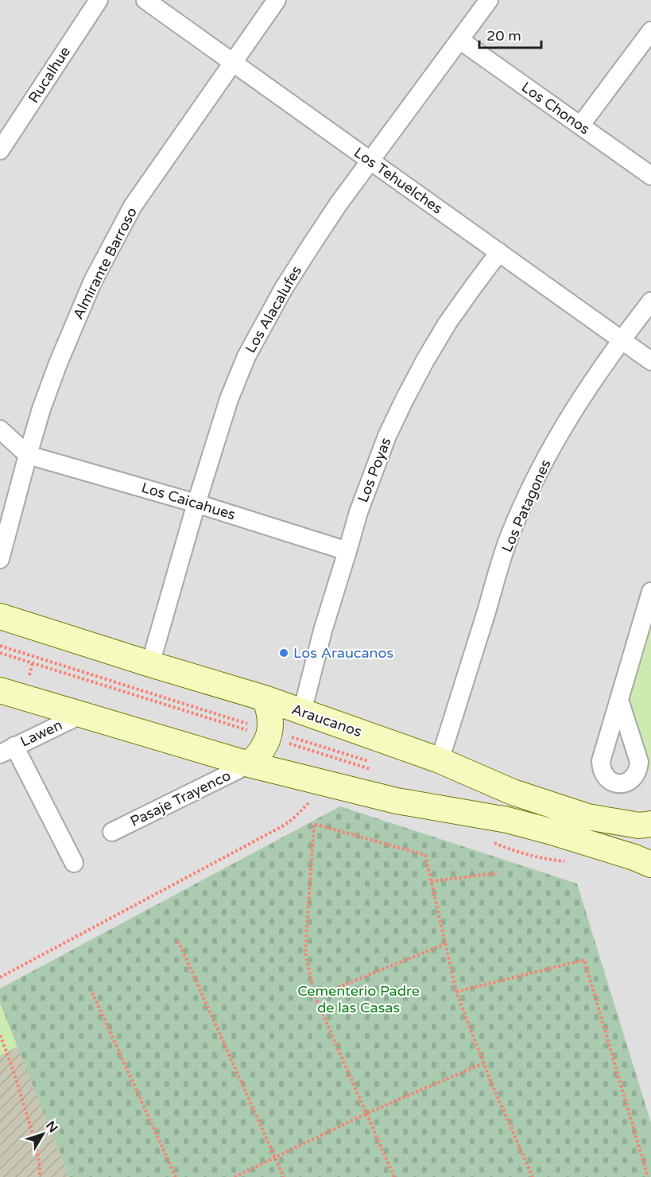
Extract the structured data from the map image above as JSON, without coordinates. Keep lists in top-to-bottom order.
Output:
{
  "streets": {
    "main road": ["Araucanos"],
    "street": [
      "Rucalhue",
      "Los Chonos",
      "Los Tehuelches",
      "Almirante Barroso",
      "Los Alacalufes",
      "Los Poyas",
      "Los Caicahues",
      "Los Patagones",
      "Lawen",
      "Pasaje Trayenco"
    ]
  },
  "crossings": [
    ["Los Chonos", "Los Alacalufes"],
    ["Los Tehuelches", "Almirante Barroso"],
    ["Los Tehuelches", "Los Alacalufes"],
    ["Los Tehuelches", "Los Poyas"],
    ["Los Tehuelches", "Los Patagones"],
    ["Almirante Barroso", "Los Caicahues"],
    ["Los Alacalufes", "Los Caicahues"],
    ["Los Alacalufes", "Araucanos"],
    ["Los Poyas", "Los Caicahues"],
    ["Los Poyas", "Araucanos"],
    ["Los Patagones", "Araucanos"]
  ],
  "parks": ["Cementerio Padre de las Casas"],
  "places": ["Los Araucanos"],
  "scale_bar": "20 m",
  "north": "top right"
}
